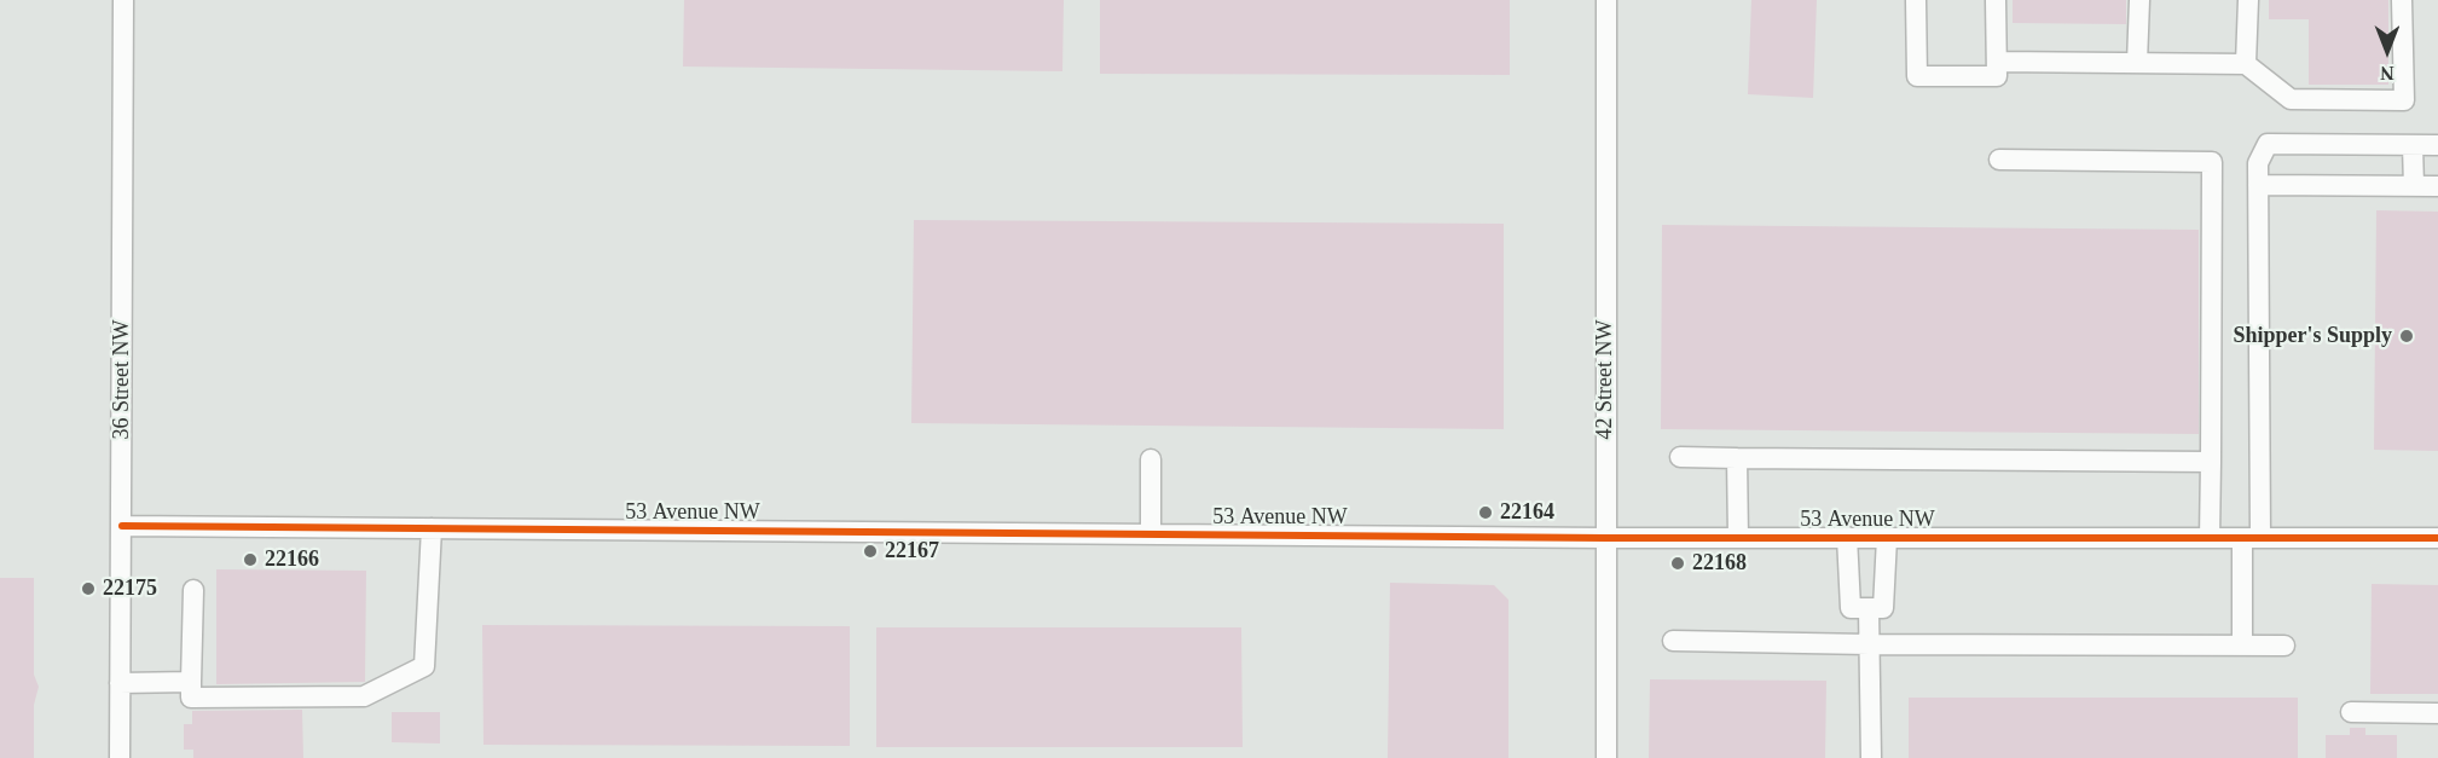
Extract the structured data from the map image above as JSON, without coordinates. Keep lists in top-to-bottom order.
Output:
{
  "streets": {
    "street": ["36 Street NW", "42 Street NW", "53 Avenue NW"]
  },
  "crossings": [
    ["36 Street NW", "53 Avenue NW"],
    ["42 Street NW", "53 Avenue NW"]
  ],
  "places": [
    "Shipper's Supply",
    "22164",
    "22167",
    "22166",
    "22168",
    "22175"
  ],
  "north": "bottom"
}
